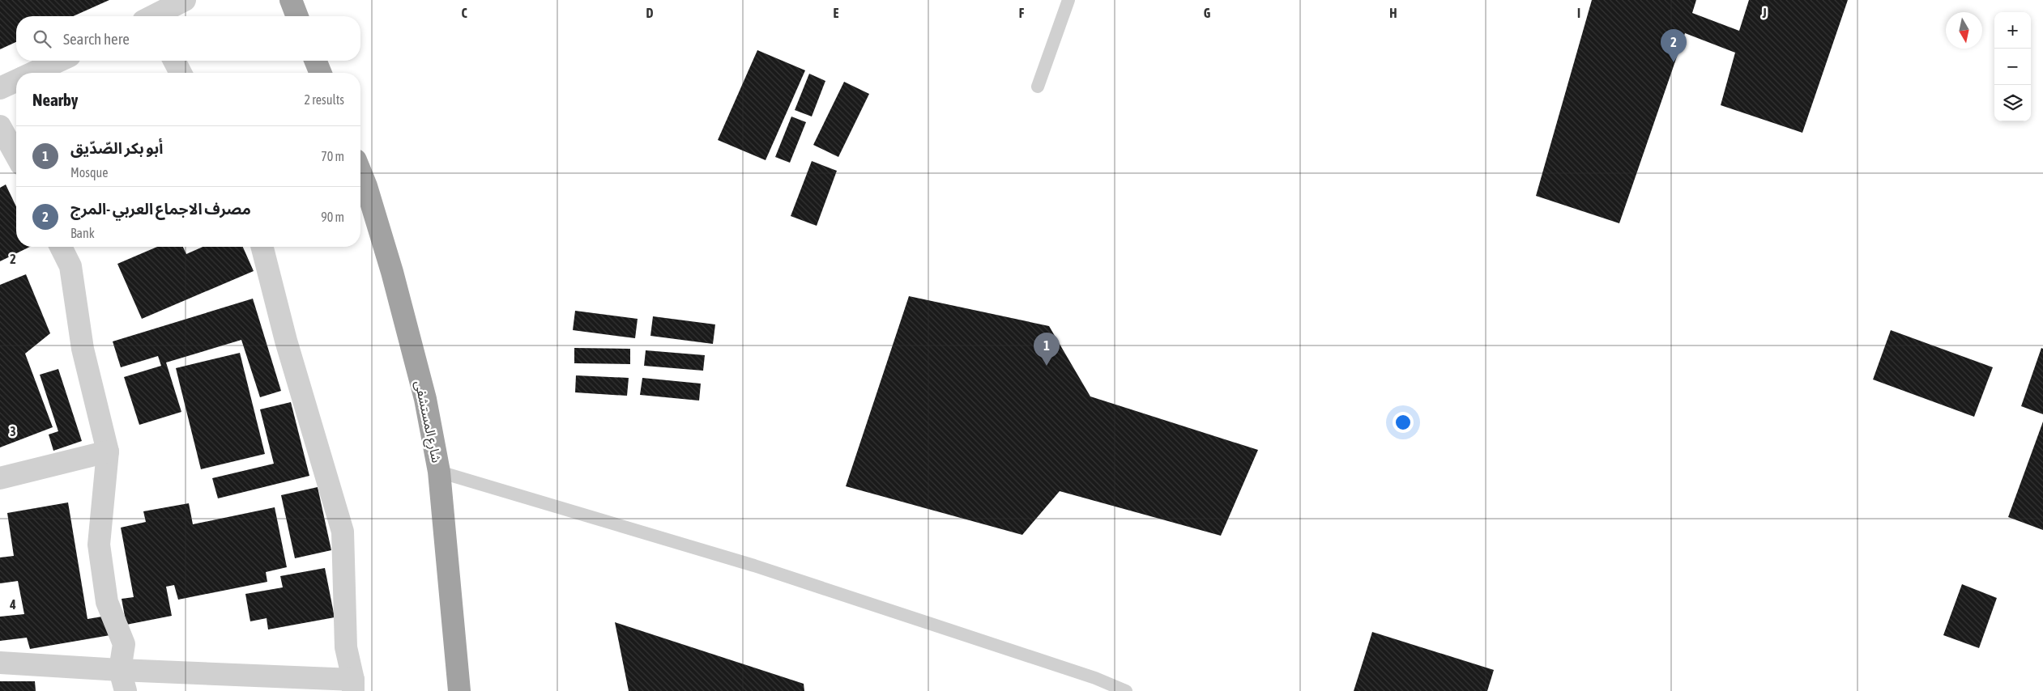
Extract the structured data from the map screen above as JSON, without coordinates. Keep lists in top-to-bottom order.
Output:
{
  "streets": {
    "highway": ["شارع المستشفى"]
  },
  "north": "bottom",
  "page": {
    "map_buttons": ["+", "−"],
    "search": "Search here",
    "pins": ["2", "1"],
    "heading": ["Nearby", "2 results"],
    "list": [
      {
        "mark": "1",
        "name": "أبو بكر الصّدّيق",
        "note": "Mosque",
        "value": "70 m"
      },
      {
        "mark": "2",
        "name": "مصرف الاجماع العربي -المرج",
        "note": "Bank",
        "value": "90 m"
      }
    ]
  },
  "grid": {
    "columns": [
      "C",
      "D",
      "E",
      "F",
      "G",
      "H",
      "I",
      "J"
    ],
    "rows": ["2", "3", "4"]
  }
}
